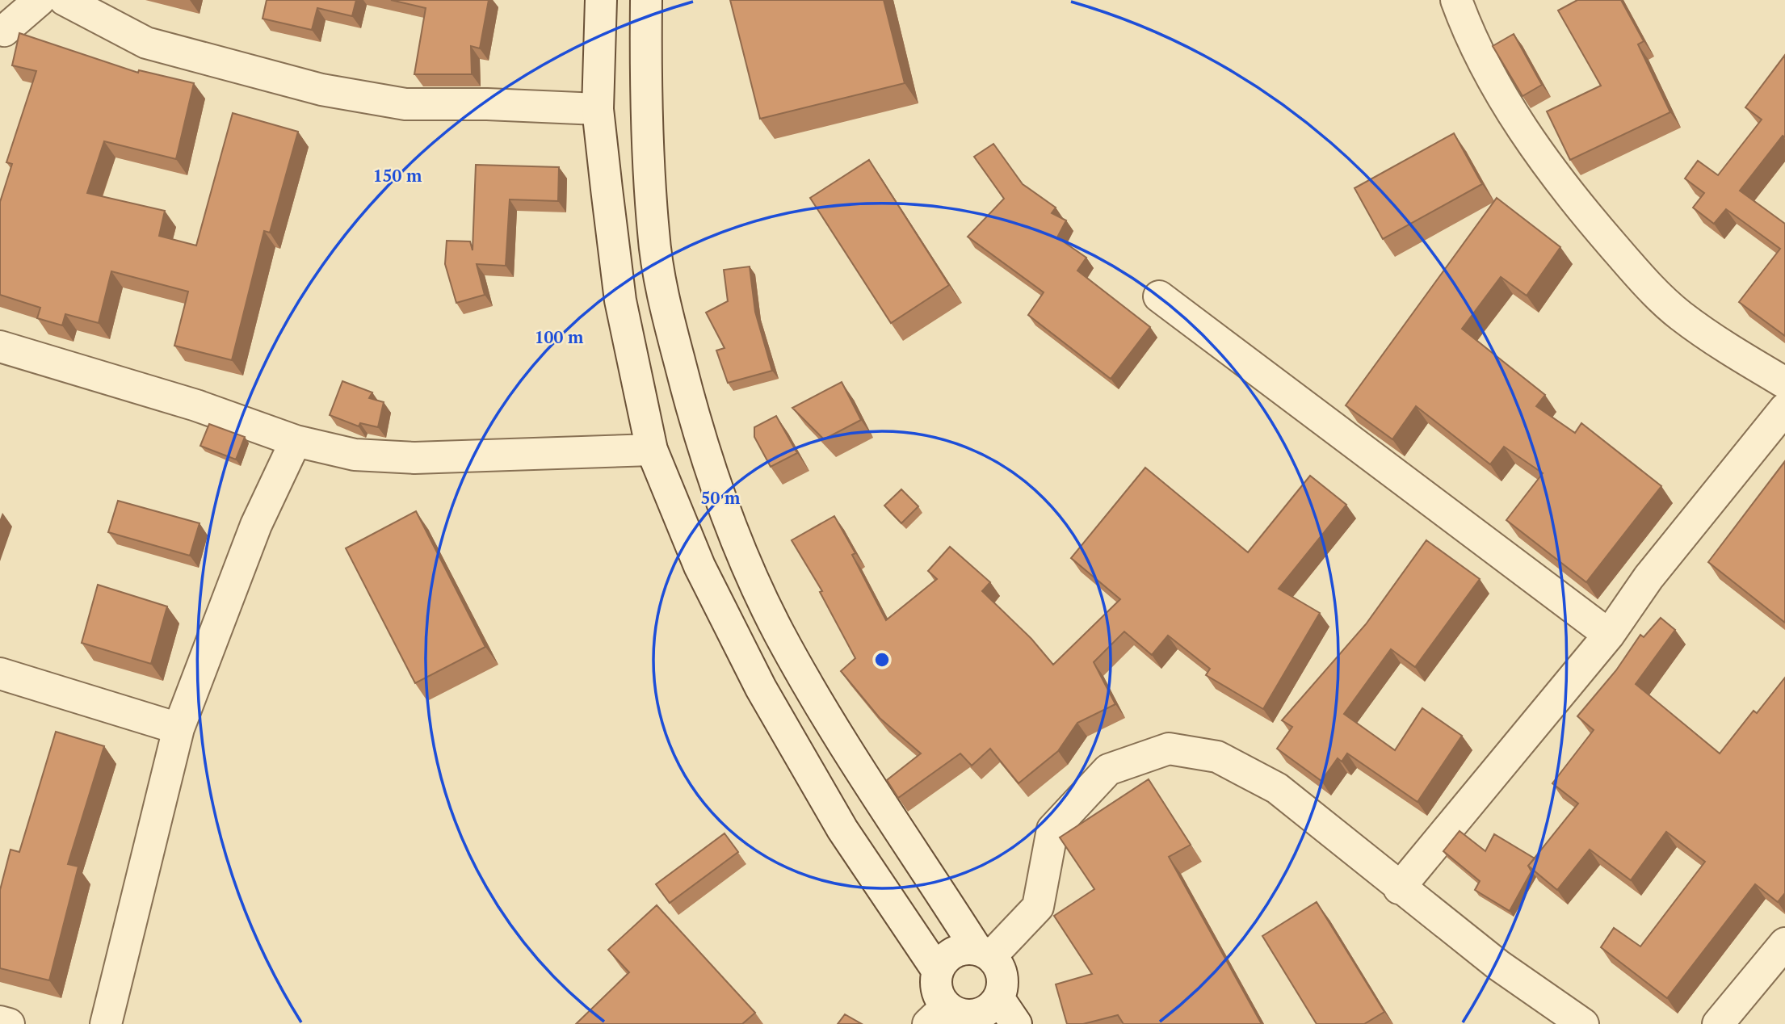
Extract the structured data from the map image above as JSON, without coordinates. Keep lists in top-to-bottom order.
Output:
{
  "rings": ["150 m", "100 m", "50 m"]
}
